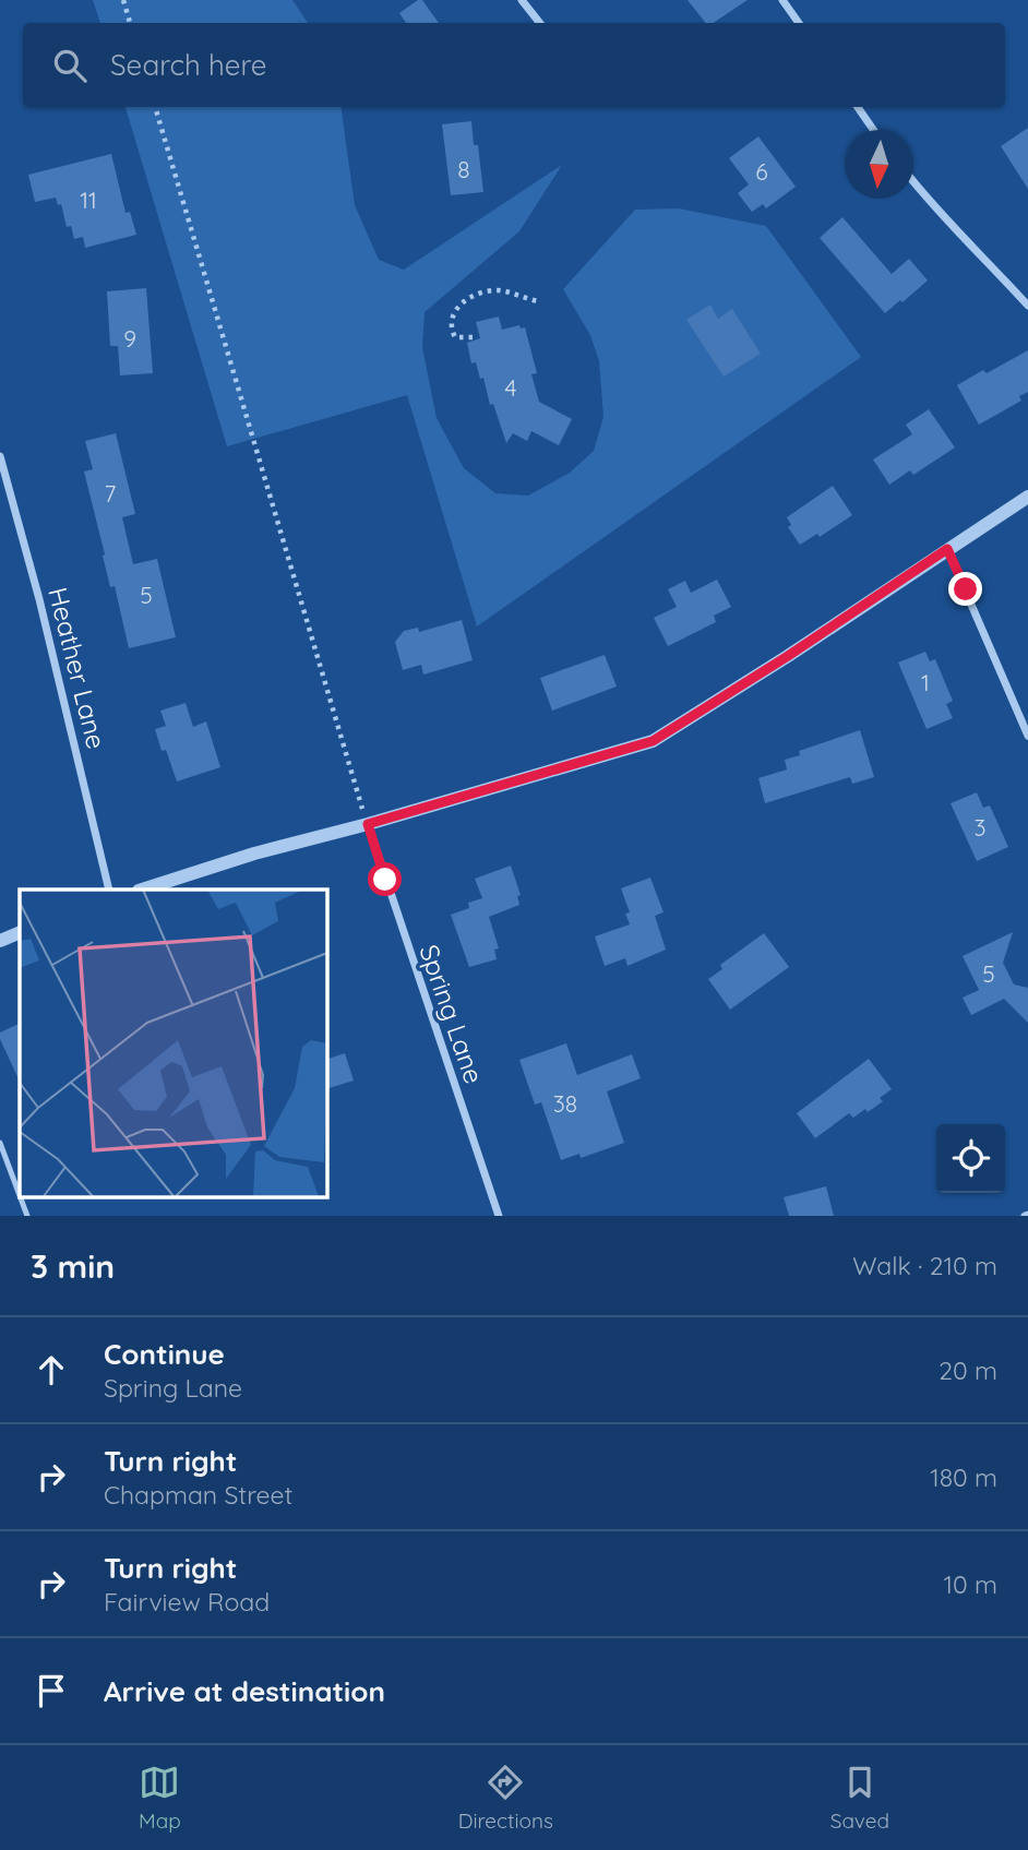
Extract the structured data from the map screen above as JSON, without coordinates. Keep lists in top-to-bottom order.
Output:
{
  "streets": {
    "street": ["Heather Lane", "Spring Lane"]
  },
  "house_numbers": [
    "8",
    "6",
    "11",
    "9",
    "4",
    "7",
    "5",
    "1",
    "3",
    "5",
    "38"
  ],
  "north": "bottom",
  "page": {
    "search": "Search here",
    "heading": ["3 min", "Walk · 210 m"],
    "list": [
      ["Continue", "Spring Lane", "20 m"],
      ["Turn right", "Chapman Street", "180 m"],
      ["Turn right", "Fairview Road", "10 m"],
      "Arrive at destination"
    ],
    "nav": ["Map", "Directions", "Saved"]
  }
}
